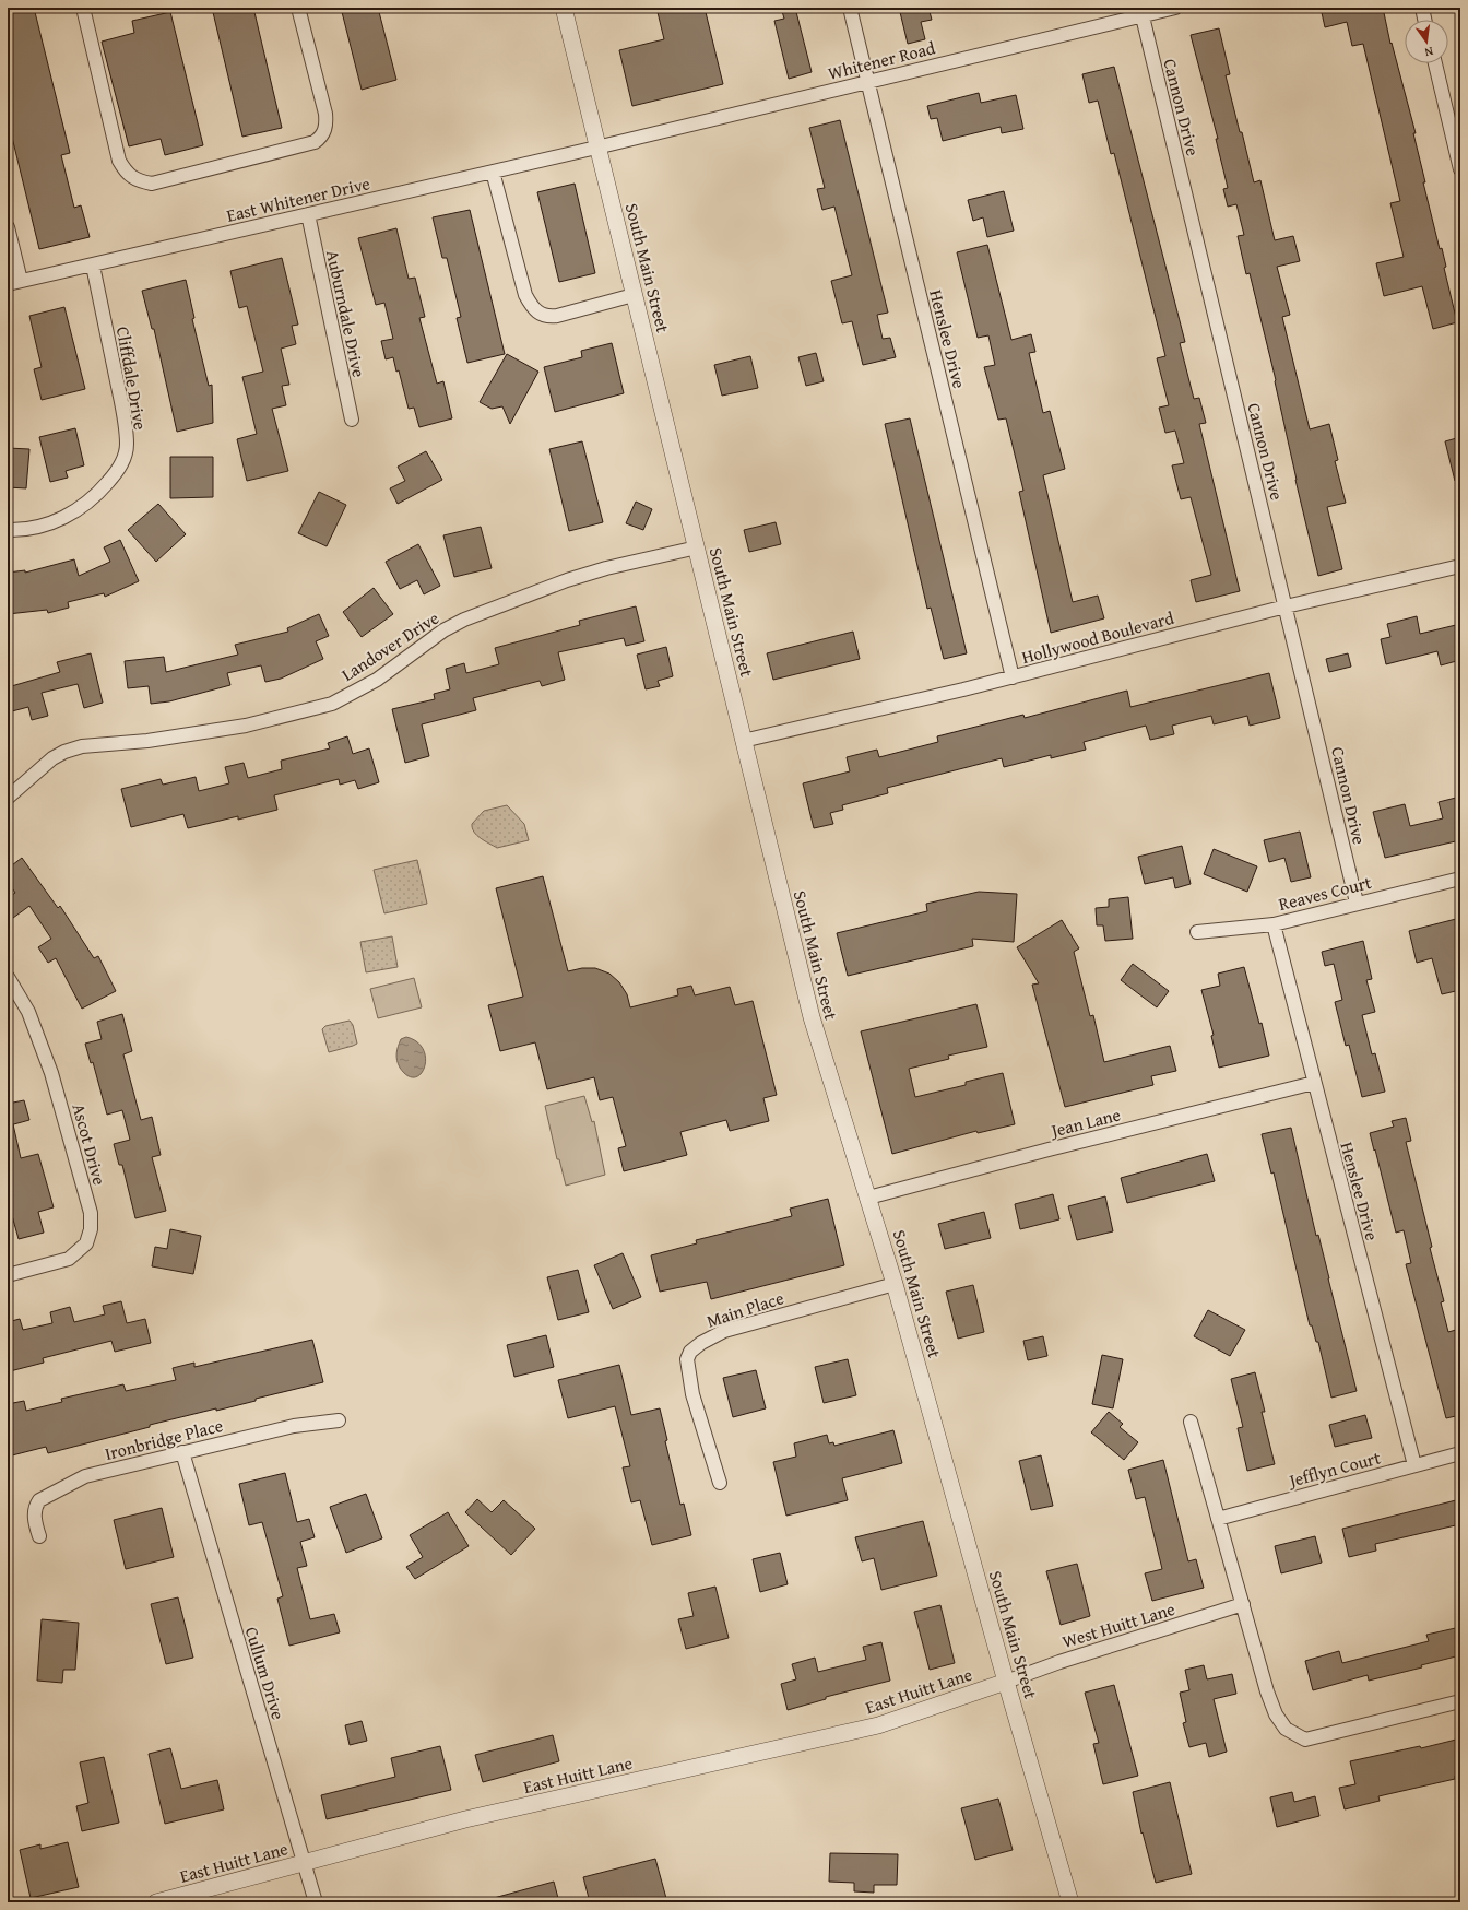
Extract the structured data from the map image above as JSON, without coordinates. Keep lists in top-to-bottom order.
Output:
{
  "streets": {
    "street": [
      "Whitener Road",
      "Cannon Drive",
      "East Whitener Drive",
      "South Main Street",
      "Auburndale Drive",
      "Henslee Drive",
      "Cliffdale Drive",
      "Hollywood Boulevard",
      "Landover Drive",
      "Reaves Court",
      "Jean Lane",
      "Ascot Drive",
      "Main Place",
      "Ironbridge Place",
      "Jefflyn Court",
      "West Huitt Lane",
      "Cullum Drive",
      "East Huitt Lane"
    ]
  },
  "crossings": [
    ["Whitener Road", "Cannon Drive"],
    ["Whitener Road", "East Whitener Drive"],
    ["Whitener Road", "South Main Street"],
    ["Whitener Road", "Henslee Drive"],
    ["Cannon Drive", "Hollywood Boulevard"],
    ["Cannon Drive", "Reaves Court"],
    ["East Whitener Drive", "South Main Street"],
    ["East Whitener Drive", "Auburndale Drive"],
    ["East Whitener Drive", "Cliffdale Drive"],
    ["South Main Street", "Hollywood Boulevard"],
    ["South Main Street", "Landover Drive"],
    ["South Main Street", "Jean Lane"],
    ["South Main Street", "Main Place"],
    ["South Main Street", "West Huitt Lane"],
    ["South Main Street", "East Huitt Lane"],
    ["Henslee Drive", "Hollywood Boulevard"],
    ["Henslee Drive", "Reaves Court"],
    ["Henslee Drive", "Jean Lane"],
    ["Henslee Drive", "Jefflyn Court"],
    ["Ironbridge Place", "Cullum Drive"],
    ["West Huitt Lane", "East Huitt Lane"],
    ["Cullum Drive", "East Huitt Lane"]
  ],
  "north": "bottom"
}
